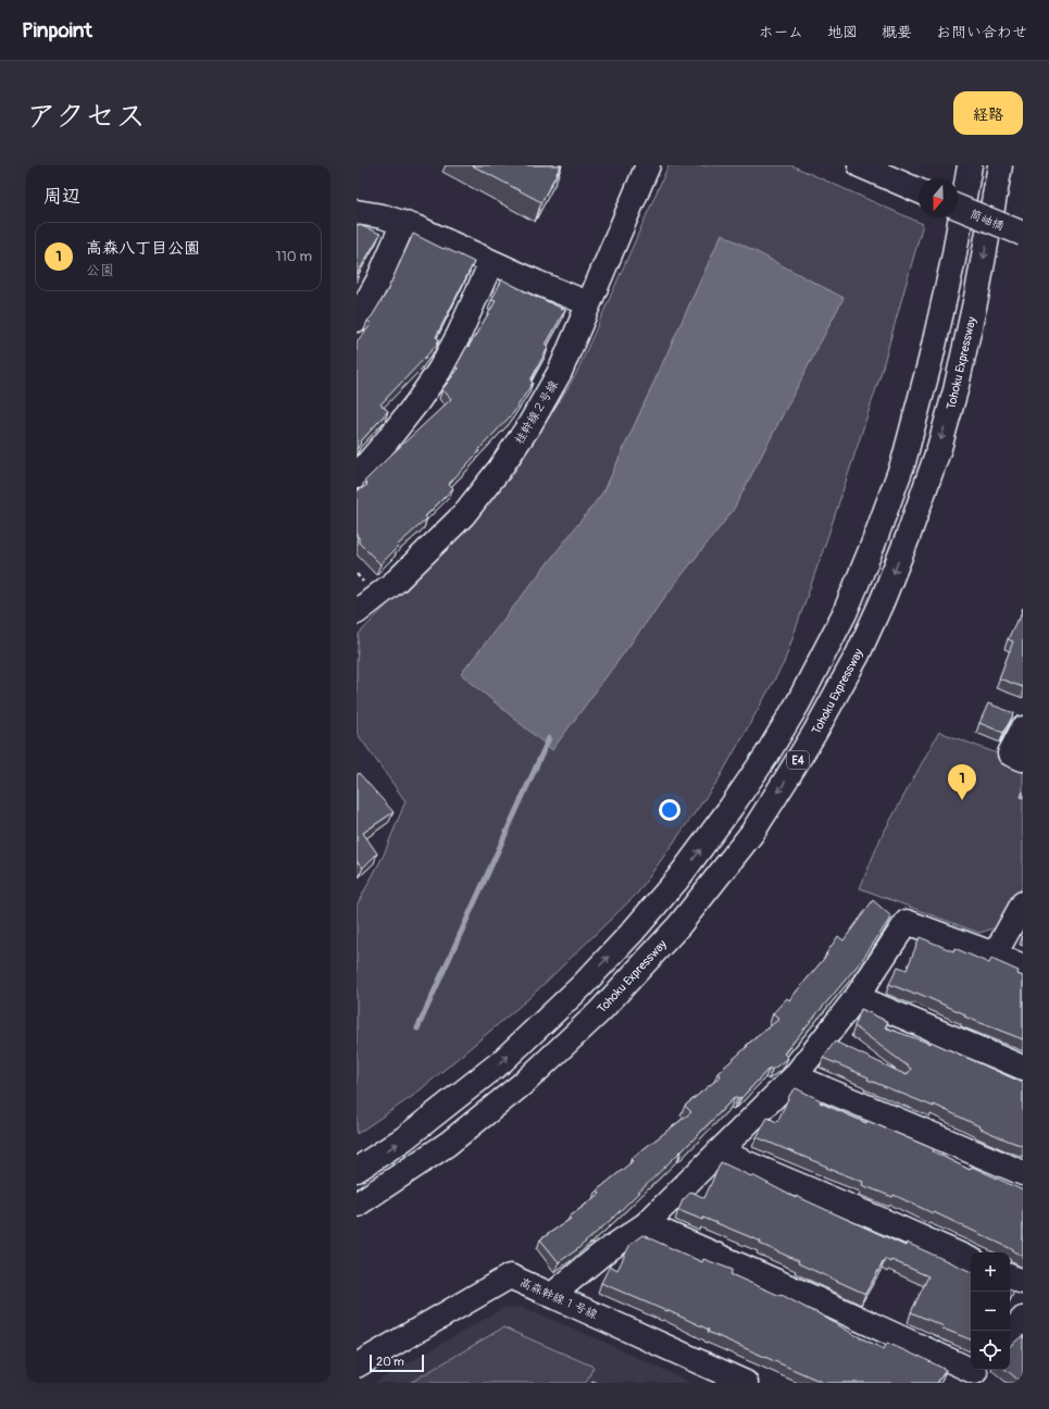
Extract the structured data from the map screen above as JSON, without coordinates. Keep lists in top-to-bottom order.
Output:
{
  "streets": {
    "main road": [
      "筒岫橋",
      "Tohoku Expressway",
      "桂幹線２号線",
      "E4",
      "高森幹線１号線"
    ]
  },
  "scale_bar": "20 m",
  "north": "bottom",
  "page": {
    "header": "Pinpoint",
    "nav": [
      "ホーム",
      "地図",
      "概要",
      "お問い合わせ"
    ],
    "title": "アクセス",
    "buttons": "経路",
    "heading": "周辺",
    "list": [
      {
        "mark": "1",
        "name": "高森八丁目公園",
        "note": "公園",
        "value": "110 m"
      }
    ],
    "pins": "1",
    "map_buttons": ["+", "−"],
    "scale": "20 m"
  }
}
